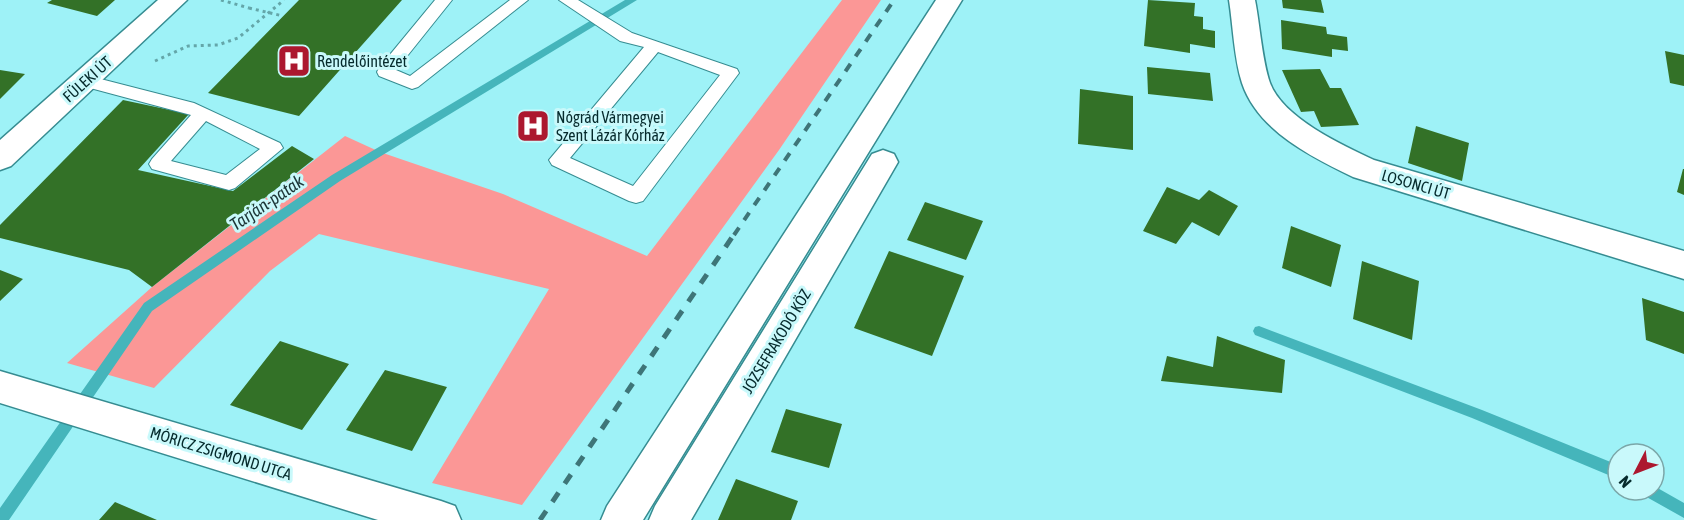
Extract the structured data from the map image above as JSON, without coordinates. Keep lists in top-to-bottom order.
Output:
{
  "streets": {
    "street": [
      "FÜLEKI ÚT",
      "LOSONCI ÚT",
      "JÓZSEFRAKODÓ KÖZ",
      "MÓRICZ ZSIGMOND UTCA"
    ]
  },
  "water": ["Tarján-patak"],
  "places": {
    "hospital": ["Rendelőintézet", "Nógrád Vármegyei Szent Lázár Kórház"]
  },
  "north": "bottom left"
}
